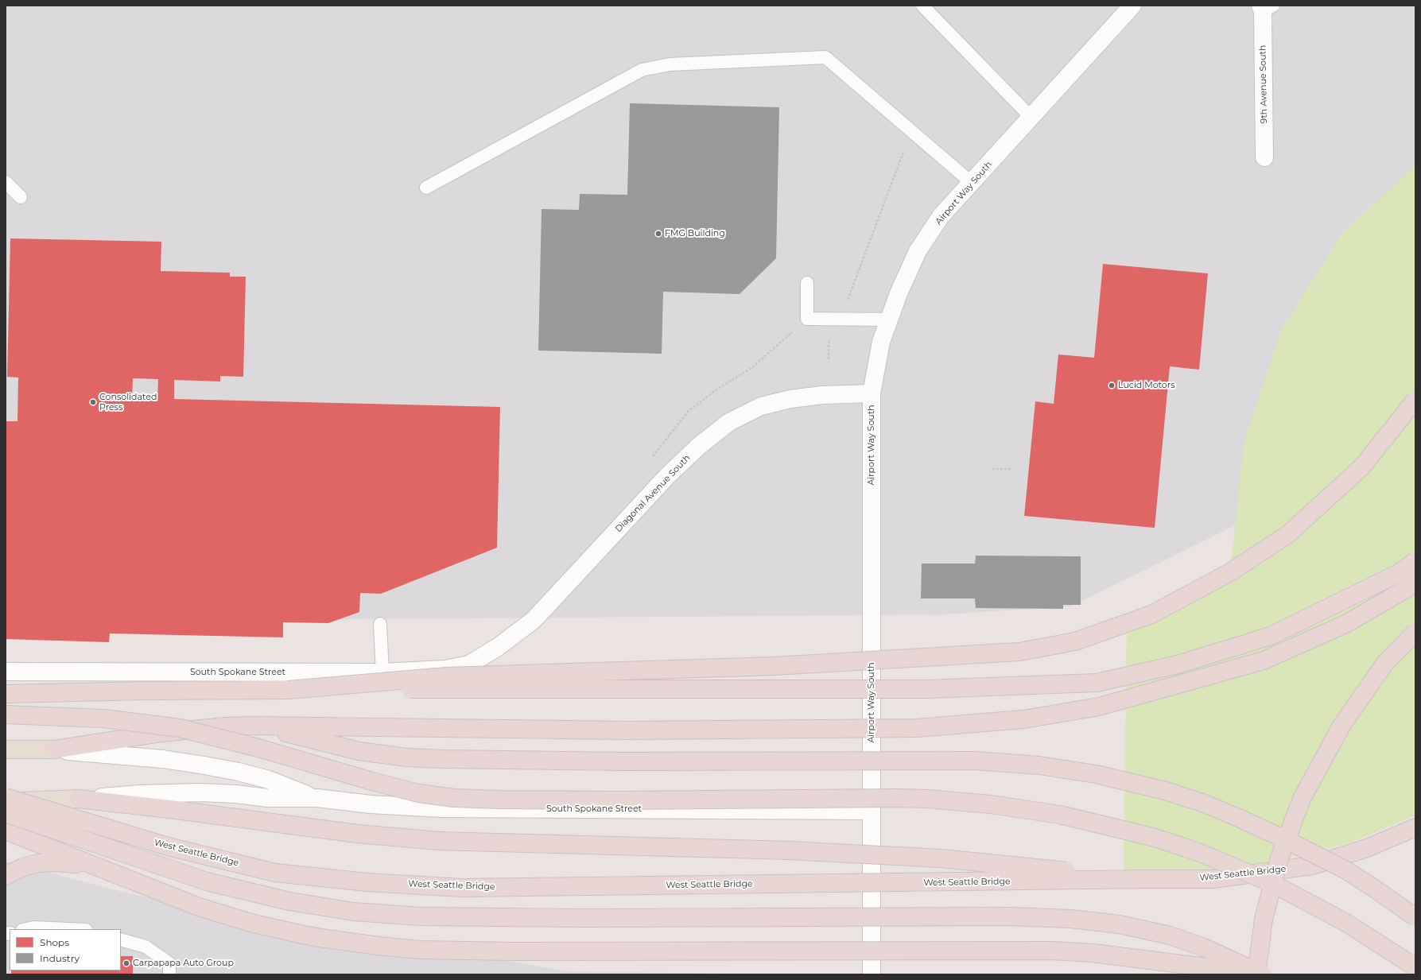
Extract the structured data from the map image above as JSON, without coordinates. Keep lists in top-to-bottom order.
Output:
{
  "streets": {
    "highway": ["West Seattle Bridge"],
    "main road": [
      "9th Avenue South",
      "Airport Way South",
      "Diagonal Avenue South",
      "South Spokane Street"
    ]
  },
  "crossings": [
    ["Airport Way South", "Diagonal Avenue South"],
    ["Airport Way South", "South Spokane Street"],
    ["Diagonal Avenue South", "South Spokane Street"]
  ],
  "places": [
    "FMG Building",
    "Lucid Motors",
    "Consolidated Press",
    "Carpapapa Auto Group"
  ],
  "legend": ["Shops", "Industry"]
}
